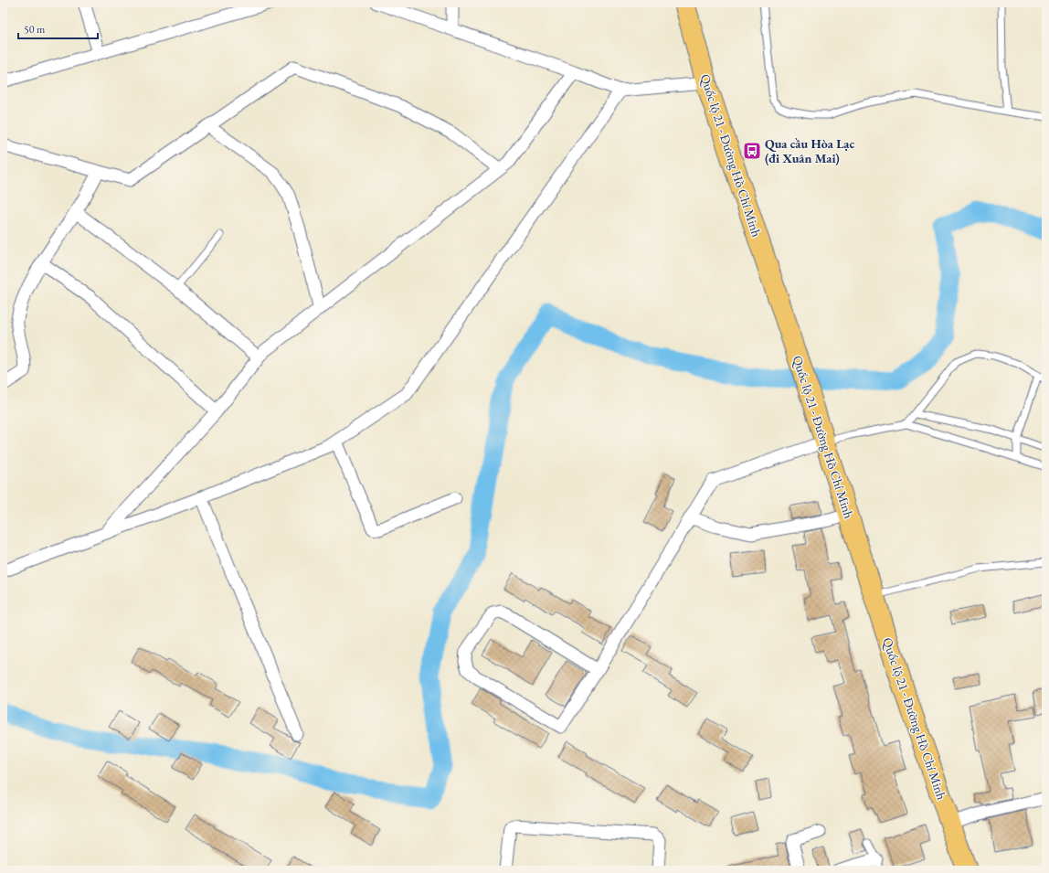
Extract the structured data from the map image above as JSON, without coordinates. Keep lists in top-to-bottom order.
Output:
{
  "streets": {
    "highway": ["Quốc lộ 21 - Đường Hồ Chí Minh"]
  },
  "places": {
    "bus stop": ["Qua cầu Hòa Lạc (đi Xuân Mai)"]
  },
  "scale_bar": "50 m"
}
